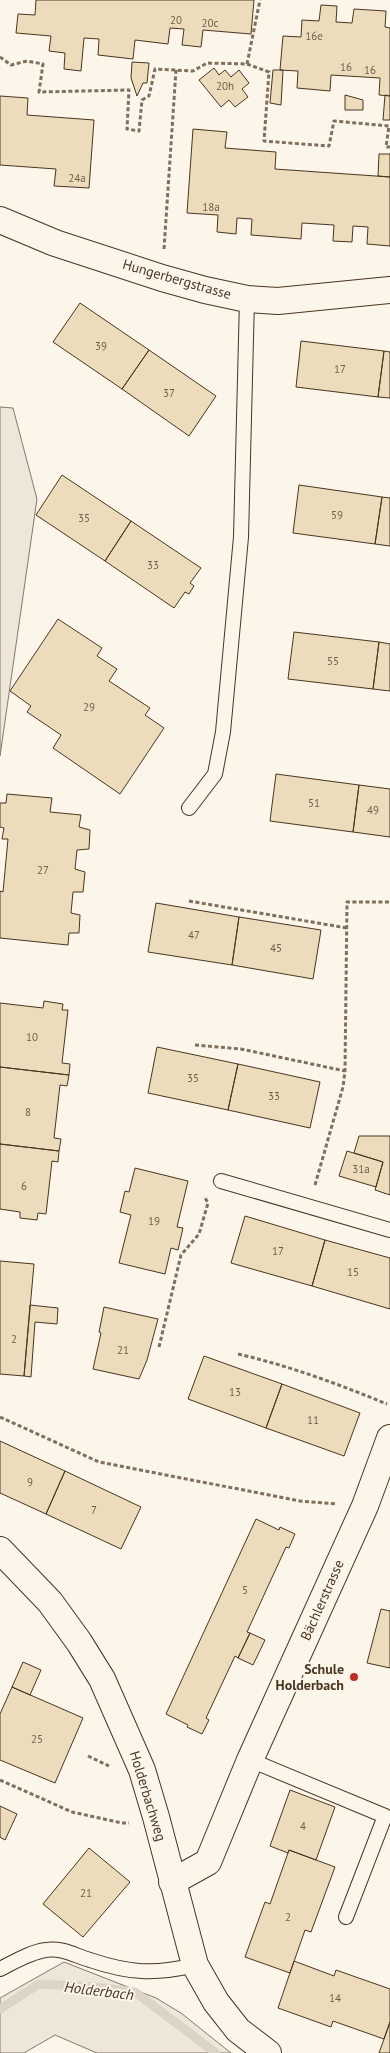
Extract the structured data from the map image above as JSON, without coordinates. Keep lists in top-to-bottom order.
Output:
{
  "streets": {
    "street": ["Hungerbergstrasse", "Bächlerstrasse", "Holderbachweg"]
  },
  "crossings": [
    ["Bächlerstrasse", "Holderbachweg"]
  ],
  "water": ["Holderbach"],
  "places": ["Schule Holderbach"],
  "house_numbers": [
    "20",
    "20c",
    "16e",
    "16",
    "16",
    "20h",
    "24a",
    "18a",
    "39",
    "17",
    "37",
    "59",
    "35",
    "33",
    "55",
    "29",
    "51",
    "49",
    "27",
    "47",
    "45",
    "10",
    "35",
    "33",
    "8",
    "31a",
    "6",
    "19",
    "17",
    "15",
    "2",
    "21",
    "13",
    "11",
    "9",
    "7",
    "5",
    "25",
    "4",
    "21",
    "2",
    "14"
  ]
}
